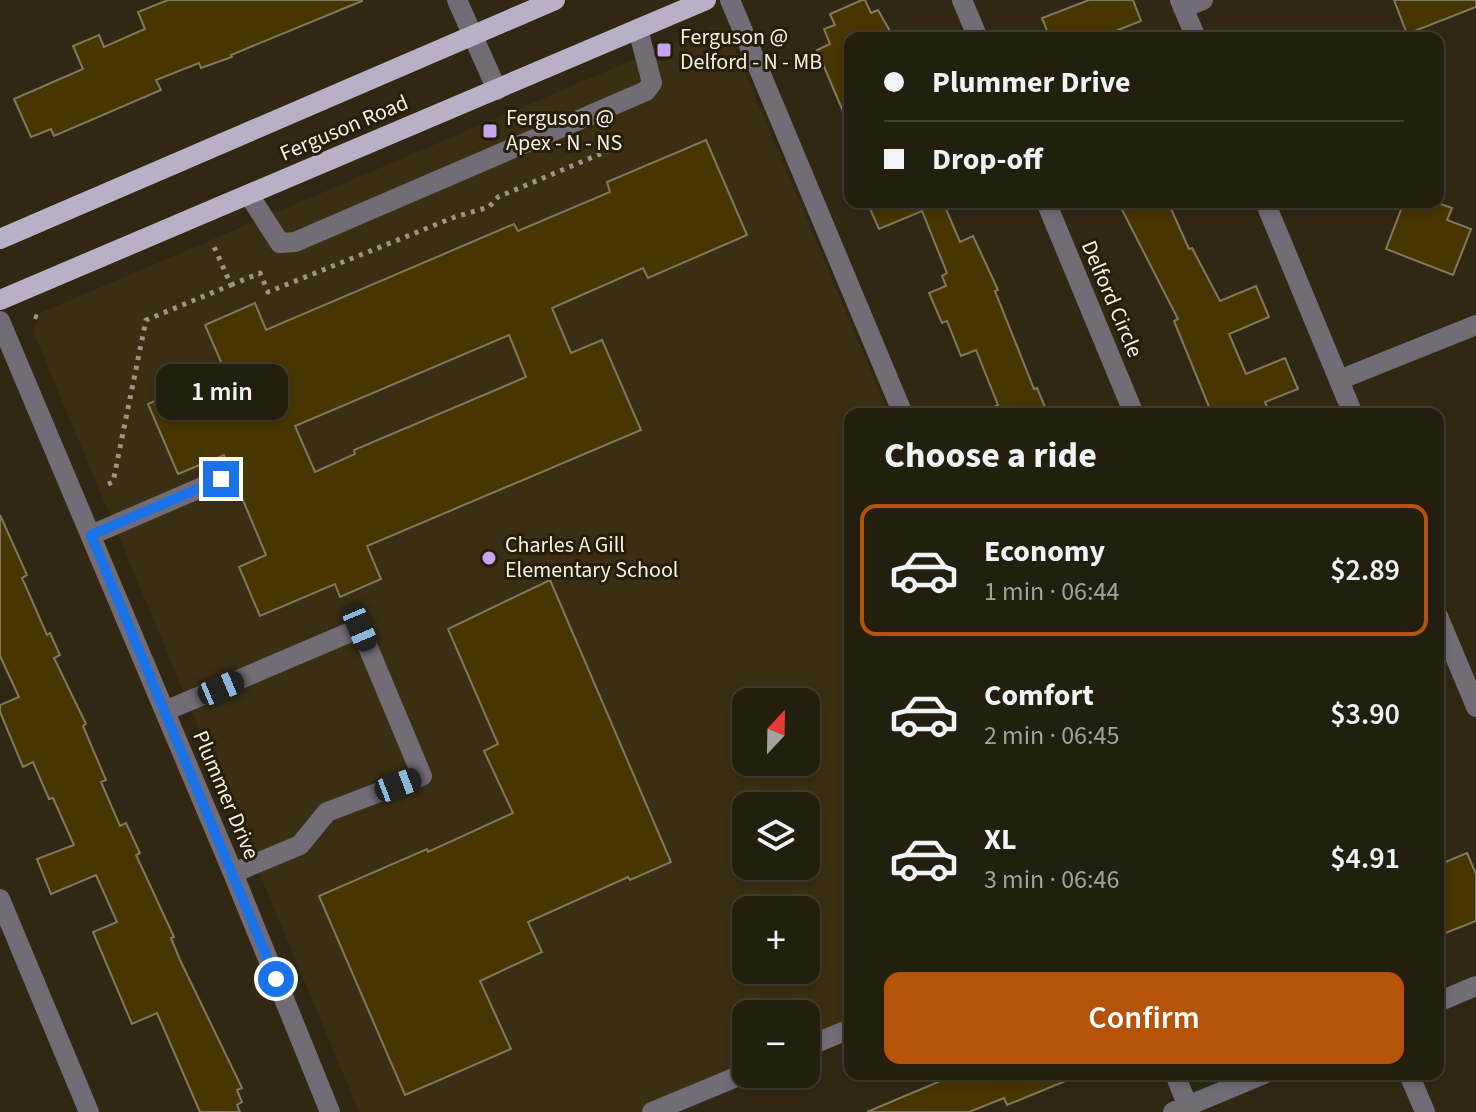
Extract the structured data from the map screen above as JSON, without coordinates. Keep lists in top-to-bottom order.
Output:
{
  "streets": {
    "main road": ["Ferguson Road"],
    "street": ["Delford Circle", "Plummer Drive"]
  },
  "places": {
    "transit": ["Ferguson @ Delford - N - MB", "Ferguson @ Apex - N - NS"],
    "other": ["Charles A Gill Elementary School"]
  },
  "north": "top",
  "page": {
    "banner": ["Plummer Drive", "Drop-off"],
    "bubble": "1 min",
    "heading": "Choose a ride",
    "list": [
      {
        "name": "Economy",
        "note": "1 min · 06:44",
        "value": "$2.89"
      },
      {
        "name": "Comfort",
        "note": "2 min · 06:45",
        "value": "$3.90"
      },
      {
        "name": "XL",
        "note": "3 min · 06:46",
        "value": "$4.91"
      }
    ],
    "map_buttons": ["+", "−"],
    "buttons": "Confirm"
  }
}
